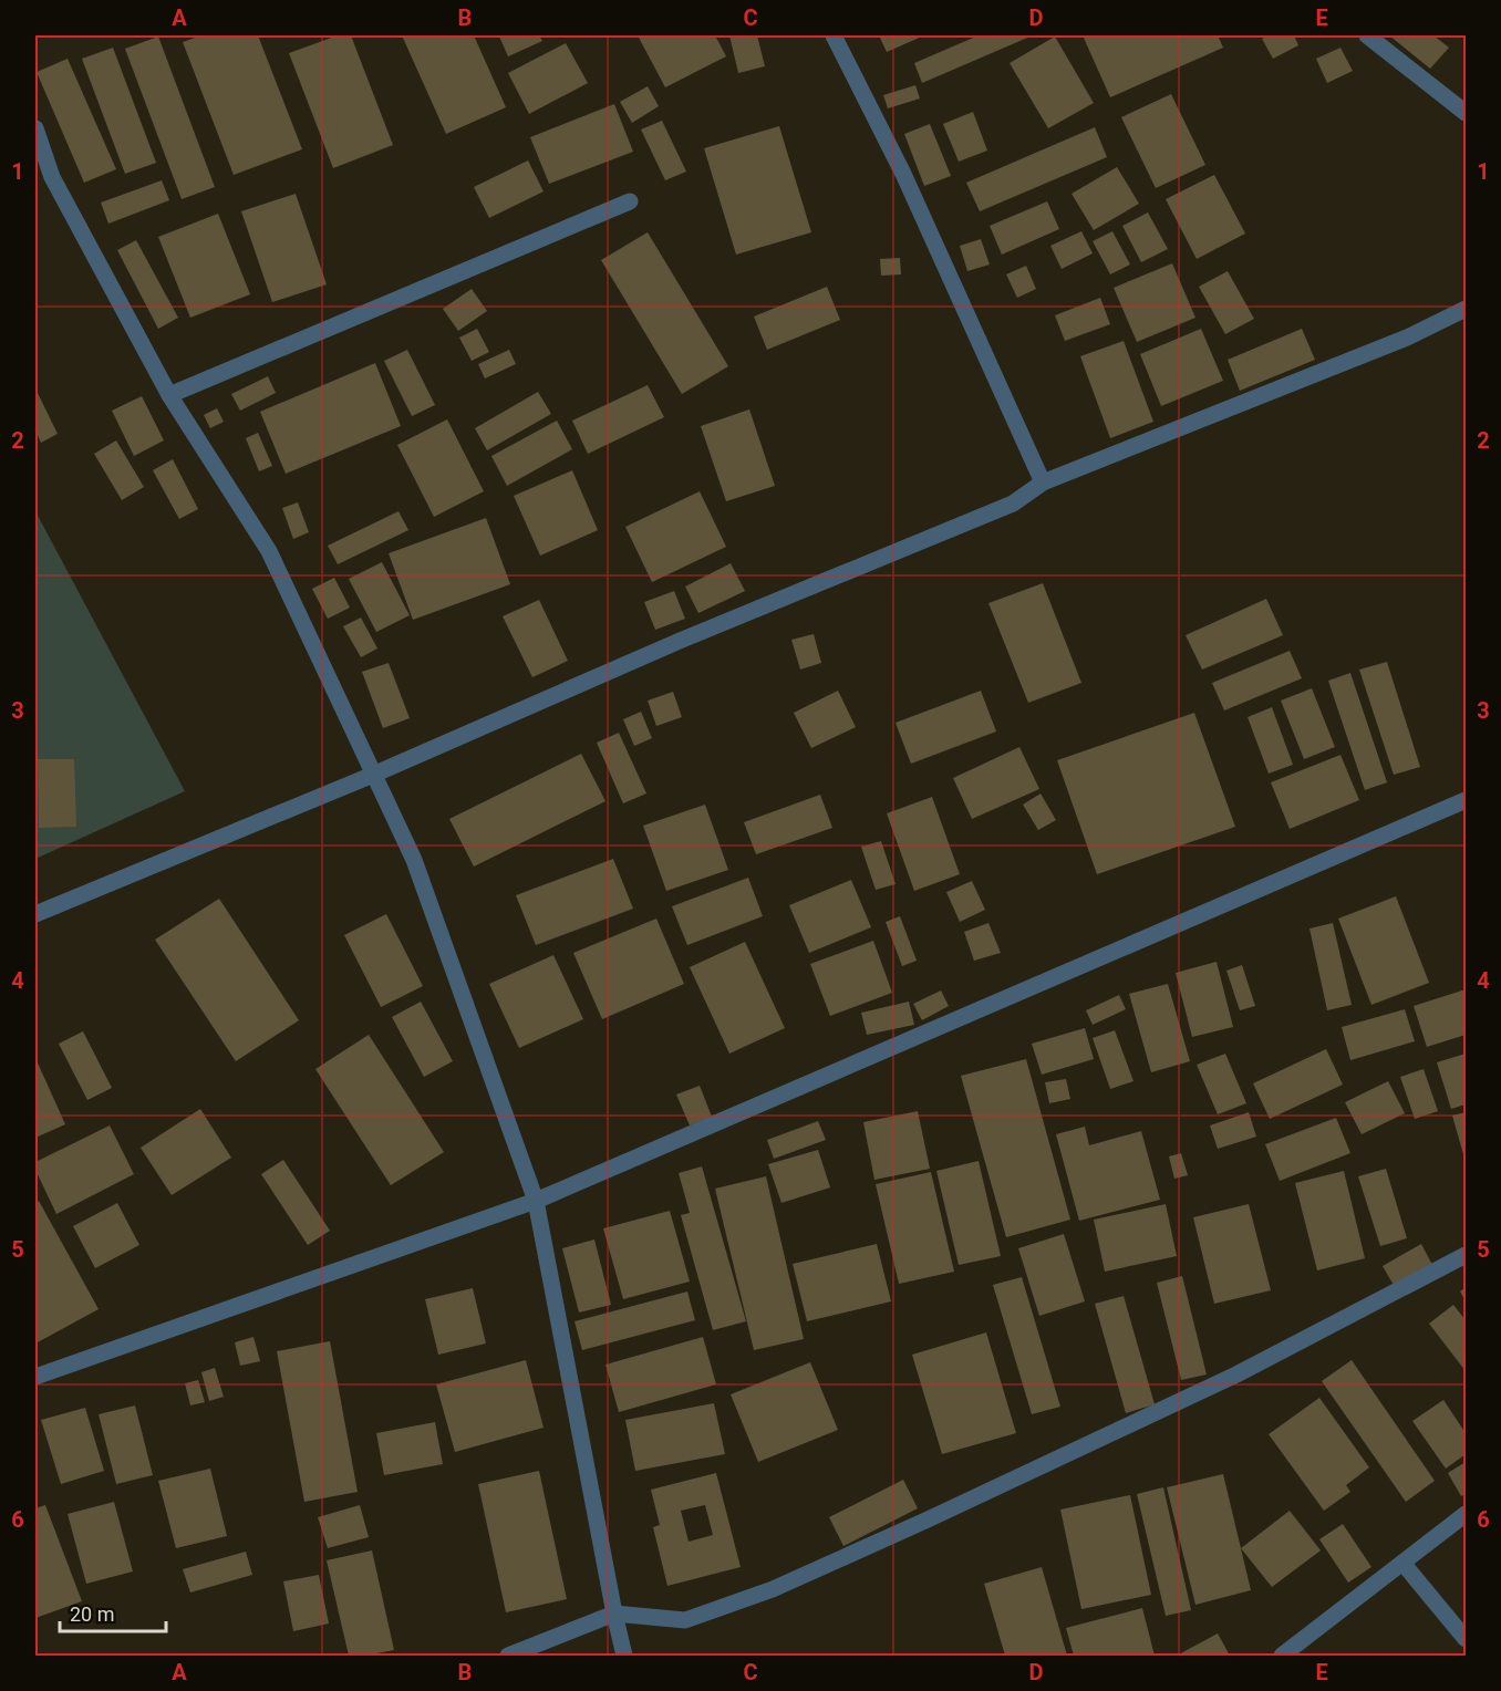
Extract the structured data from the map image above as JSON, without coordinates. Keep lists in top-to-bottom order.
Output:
{
  "scale_bar": "20 m",
  "grid": {
    "columns": [
      "A",
      "B",
      "C",
      "D",
      "E"
    ],
    "rows": [
      "1",
      "2",
      "3",
      "4",
      "5",
      "6"
    ]
  }
}
